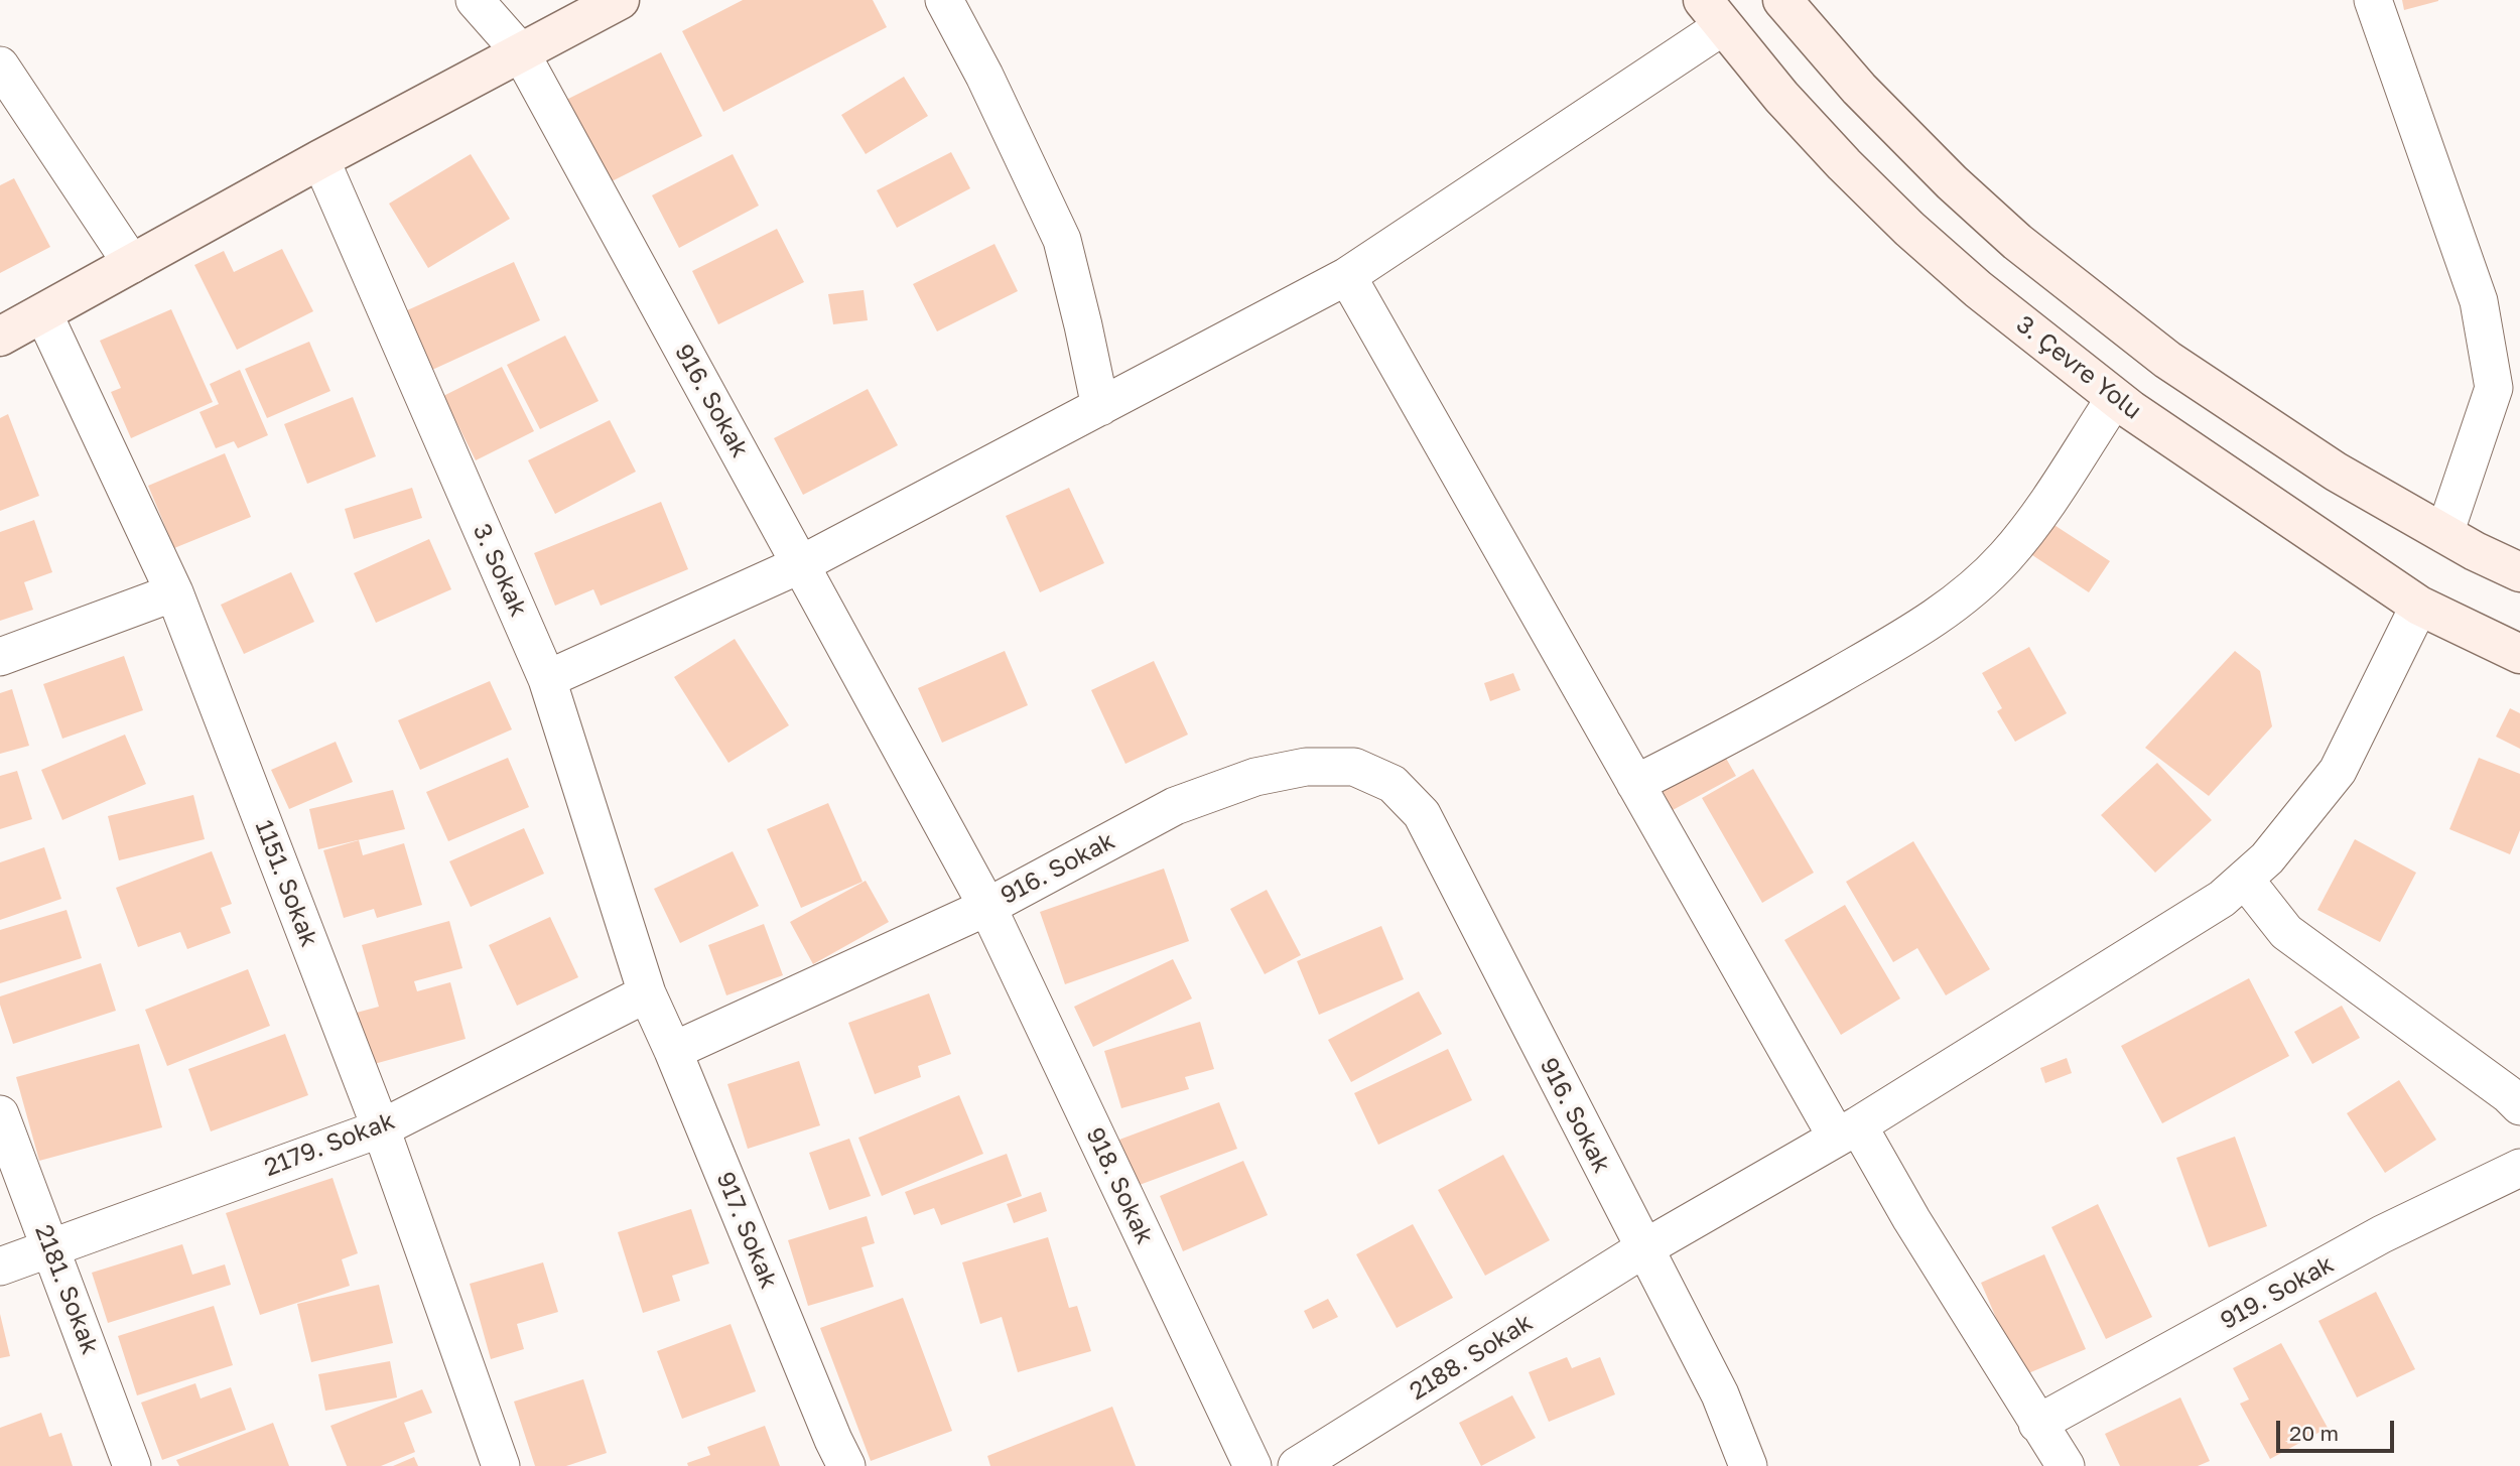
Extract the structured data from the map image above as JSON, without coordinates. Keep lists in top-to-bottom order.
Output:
{
  "streets": {
    "main road": ["3. Çevre Yolu"],
    "street": [
      "916. Sokak",
      "3. Sokak",
      "1151. Sokak",
      "2179. Sokak",
      "918. Sokak",
      "917. Sokak",
      "2181. Sokak",
      "919. Sokak",
      "2188. Sokak"
    ]
  },
  "crossings": [
    ["3. Çevre Yolu", "2188. Sokak"],
    ["916. Sokak", "918. Sokak"],
    ["916. Sokak", "2188. Sokak"],
    ["3. Sokak", "2179. Sokak"],
    ["3. Sokak", "917. Sokak"],
    ["1151. Sokak", "2179. Sokak"],
    ["2179. Sokak", "917. Sokak"],
    ["2179. Sokak", "2181. Sokak"]
  ],
  "scale_bar": "20 m"
}
